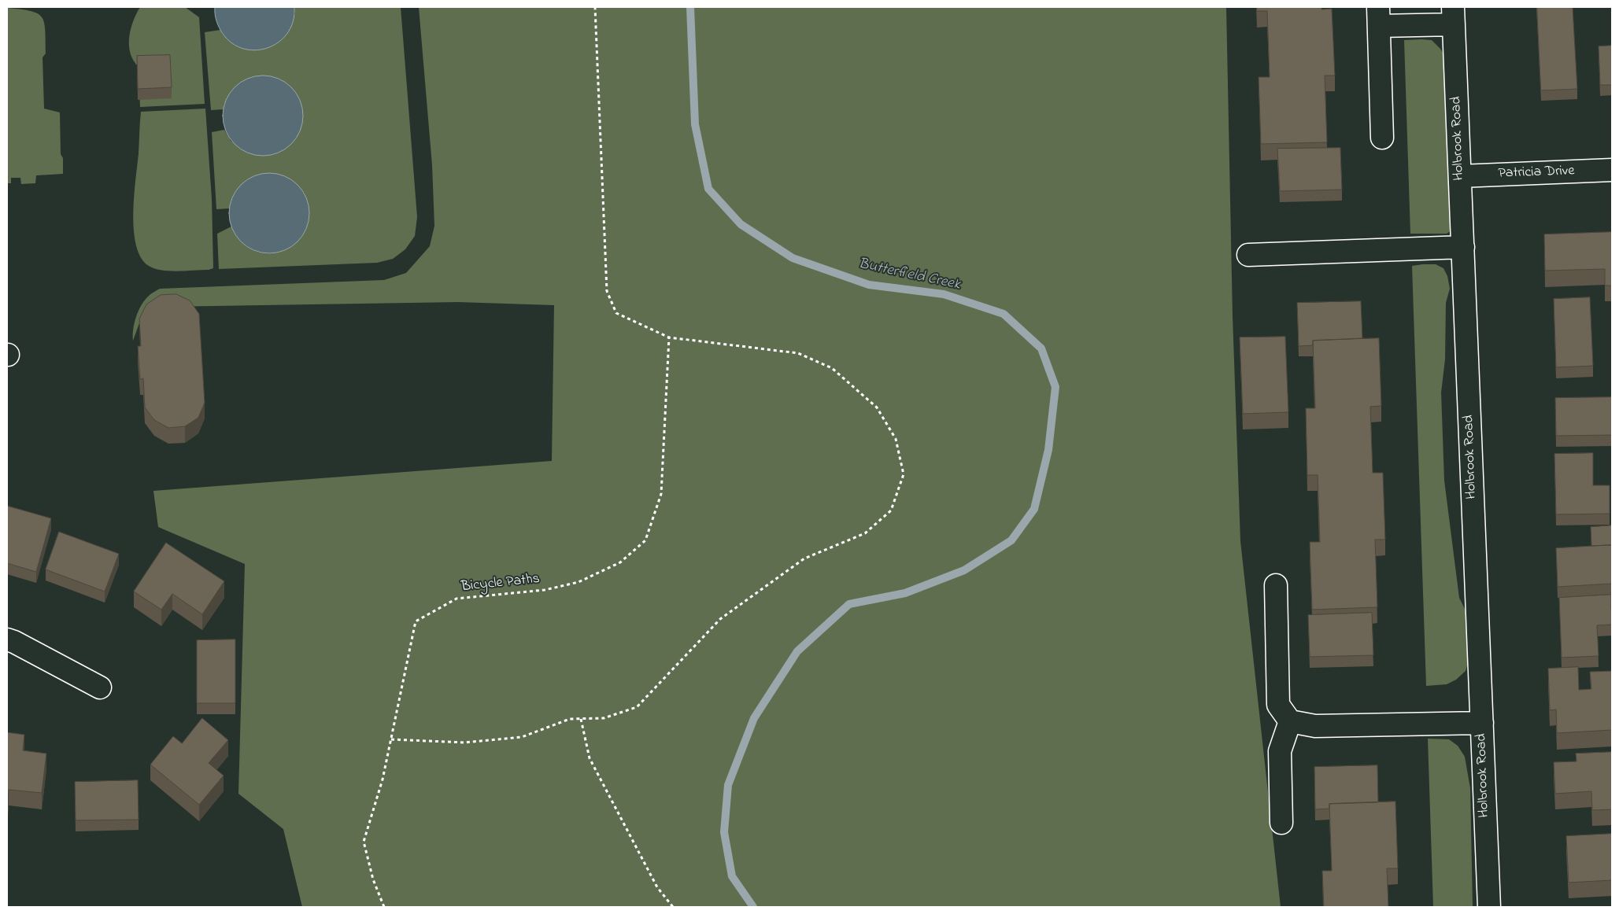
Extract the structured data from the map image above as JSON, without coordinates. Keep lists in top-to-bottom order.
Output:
{
  "streets": {
    "street": ["Holbrook Road", "Patricia Drive"],
    "path": ["Bicycle Paths"]
  },
  "crossings": [
    ["Holbrook Road", "Patricia Drive"]
  ],
  "water": ["Butterfield Creek"]
}
